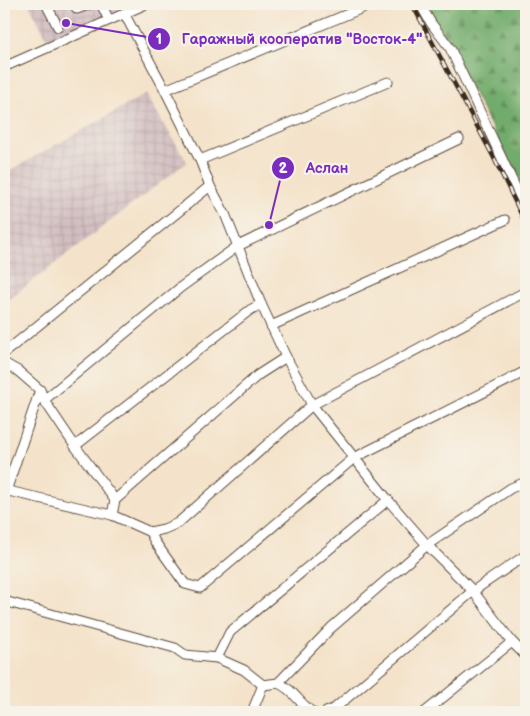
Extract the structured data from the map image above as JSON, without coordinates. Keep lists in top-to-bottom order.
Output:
{
  "places": ["Гаражный кооператив \"Восток-4\"", "Аслан"]
}
